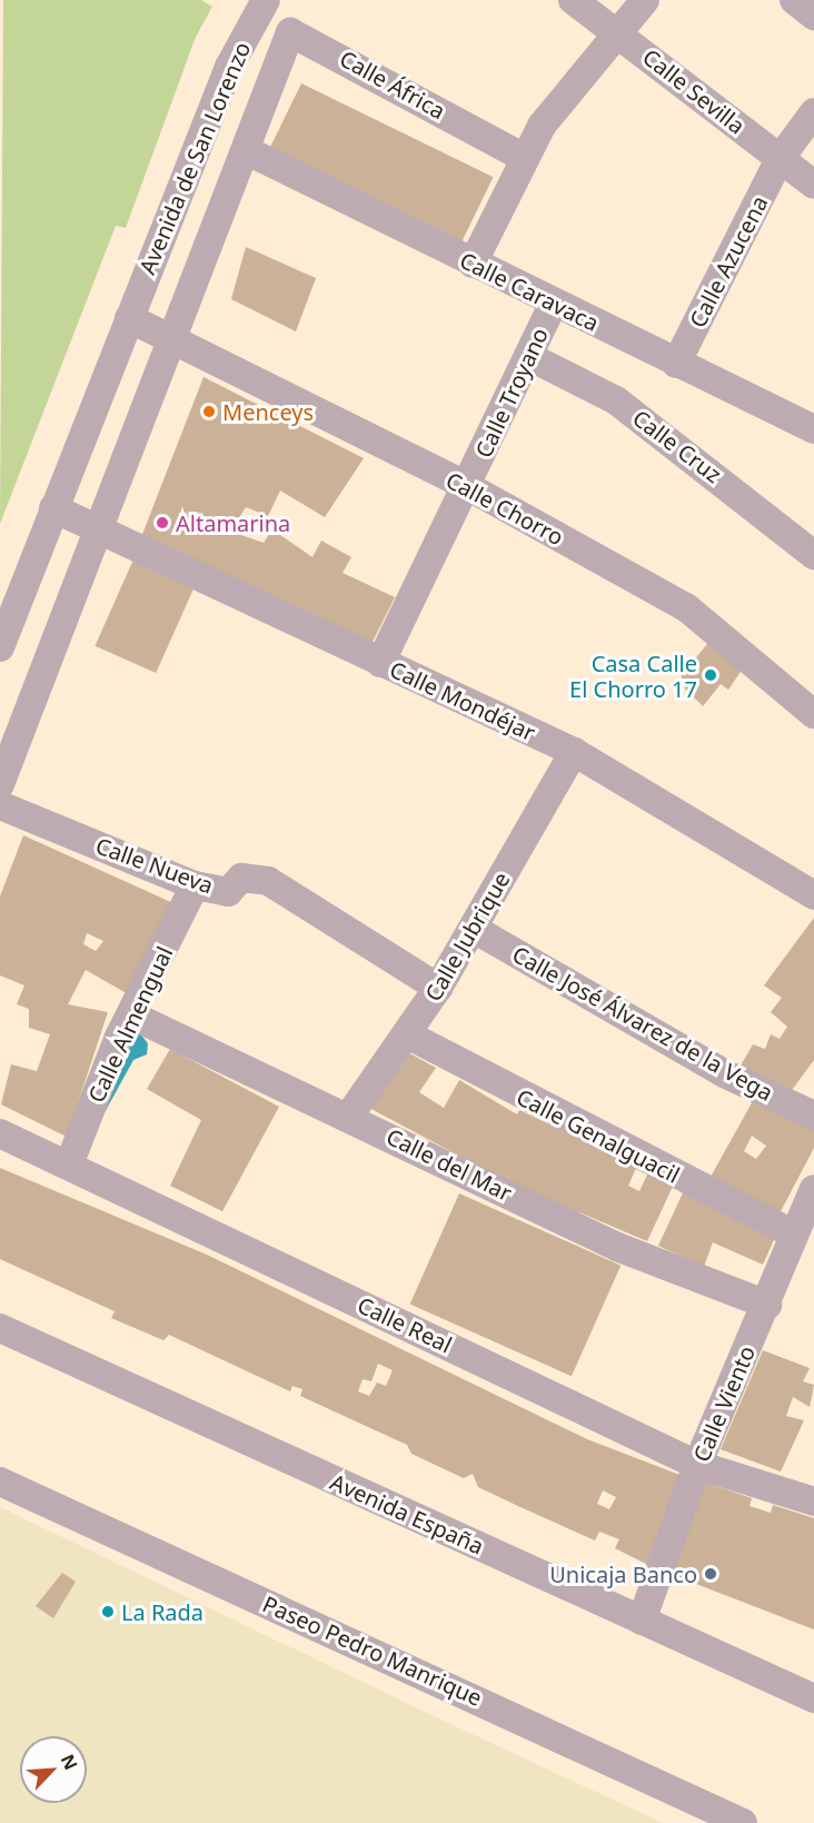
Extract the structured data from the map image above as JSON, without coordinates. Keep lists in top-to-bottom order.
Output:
{
  "streets": {
    "street": [
      "Calle África",
      "Calle Sevilla",
      "Avenida de San Lorenzo",
      "Calle Azucena",
      "Calle Caravaca",
      "Calle Troyano",
      "Calle Cruz",
      "Calle Chorro",
      "Calle Mondéjar",
      "Calle Nueva",
      "Calle Jubrique",
      "Calle José Álvarez de la Vega",
      "Calle Almengual",
      "Calle Genalguacil",
      "Calle del Mar",
      "Calle Real",
      "Calle Viento",
      "Avenida España",
      "Paseo Pedro Manrique"
    ]
  },
  "crossings": [
    ["Calle África", "Avenida de San Lorenzo"],
    ["Calle Sevilla", "Calle Azucena"],
    ["Avenida de San Lorenzo", "Calle Caravaca"],
    ["Avenida de San Lorenzo", "Calle Chorro"],
    ["Avenida de San Lorenzo", "Calle Mondéjar"],
    ["Calle Azucena", "Calle Caravaca"],
    ["Calle Caravaca", "Calle Troyano"],
    ["Calle Troyano", "Calle Cruz"],
    ["Calle Troyano", "Calle Chorro"],
    ["Calle Troyano", "Calle Mondéjar"],
    ["Calle Mondéjar", "Calle Jubrique"],
    ["Calle Nueva", "Calle Jubrique"],
    ["Calle Nueva", "Calle Almengual"],
    ["Calle Jubrique", "Calle José Álvarez de la Vega"],
    ["Calle Jubrique", "Calle Genalguacil"],
    ["Calle Jubrique", "Calle del Mar"],
    ["Calle Almengual", "Calle del Mar"],
    ["Calle Almengual", "Calle Real"],
    ["Calle Genalguacil", "Calle Viento"],
    ["Calle del Mar", "Calle Viento"],
    ["Calle Real", "Calle Viento"],
    ["Calle Viento", "Avenida España"]
  ],
  "places": [
    "Menceys",
    "Altamarina",
    "Casa Calle El Chorro 17",
    "Unicaja Banco",
    "La Rada"
  ],
  "north": "top right"
}
